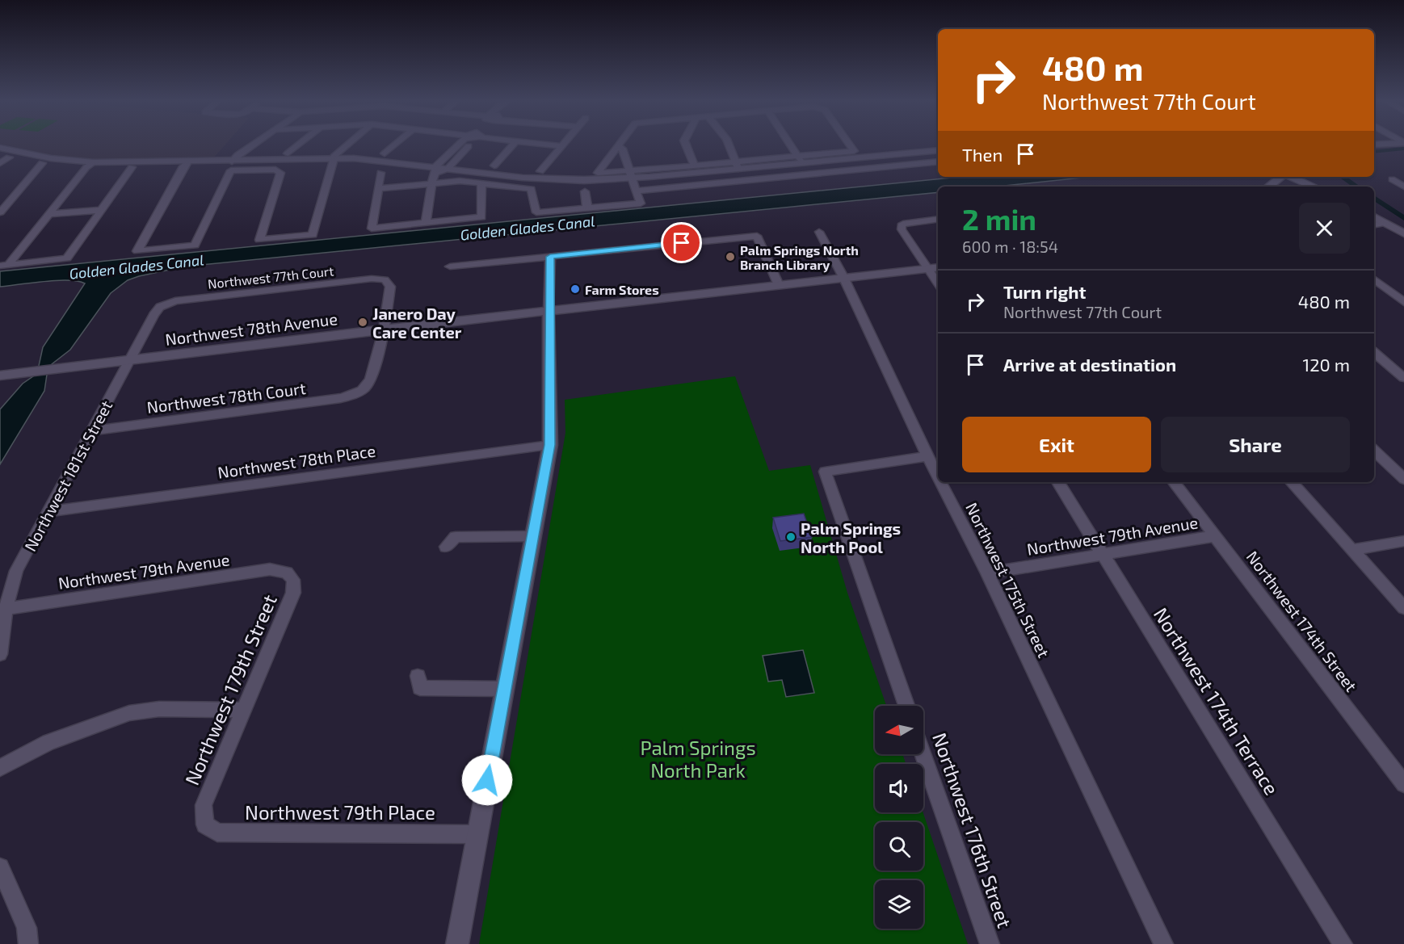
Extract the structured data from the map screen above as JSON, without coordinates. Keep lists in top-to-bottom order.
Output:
{
  "streets": {
    "street": [
      "Northwest 77th Court",
      "Northwest 78th Avenue",
      "Northwest 78th Court",
      "Northwest 78th Place",
      "Northwest 181st Street",
      "Northwest 79th Avenue",
      "Northwest 175th Street",
      "Northwest 174th Street",
      "Northwest 179th Street",
      "Northwest 174th Terrace",
      "Northwest 79th Place",
      "Northwest 176th Street"
    ]
  },
  "crossings": [
    ["Northwest 77th Court", "Northwest 78th Avenue"],
    ["Northwest 77th Court", "Northwest 78th Court"],
    ["Northwest 77th Court", "Northwest 181st Street"],
    ["Northwest 78th Avenue", "Northwest 78th Court"],
    ["Northwest 78th Avenue", "Northwest 181st Street"],
    ["Northwest 78th Avenue", "Northwest 175th Street"],
    ["Northwest 78th Court", "Northwest 181st Street"],
    ["Northwest 78th Place", "Northwest 181st Street"],
    ["Northwest 181st Street", "Northwest 79th Avenue"],
    ["Northwest 79th Avenue", "Northwest 175th Street"],
    ["Northwest 79th Avenue", "Northwest 174th Street"],
    ["Northwest 79th Avenue", "Northwest 179th Street"],
    ["Northwest 79th Avenue", "Northwest 174th Terrace"],
    ["Northwest 179th Street", "Northwest 79th Place"]
  ],
  "water": ["Golden Glades Canal"],
  "parks": ["Palm Springs North Park"],
  "places": [
    "Palm Springs North Branch Library",
    "Farm Stores",
    "Janero Day Care Center",
    "Palm Springs North Pool"
  ],
  "north": "left",
  "page": {
    "turn": ["480 m", "Northwest 77th Court"],
    "then": "Then",
    "heading": ["2 min", "600 m · 18:54"],
    "list": [
      {
        "name": "Turn right",
        "note": "Northwest 77th Court",
        "value": "480 m"
      },
      {
        "name": "Arrive at destination",
        "value": "120 m"
      }
    ],
    "buttons": ["Exit", "Share"]
  }
}
